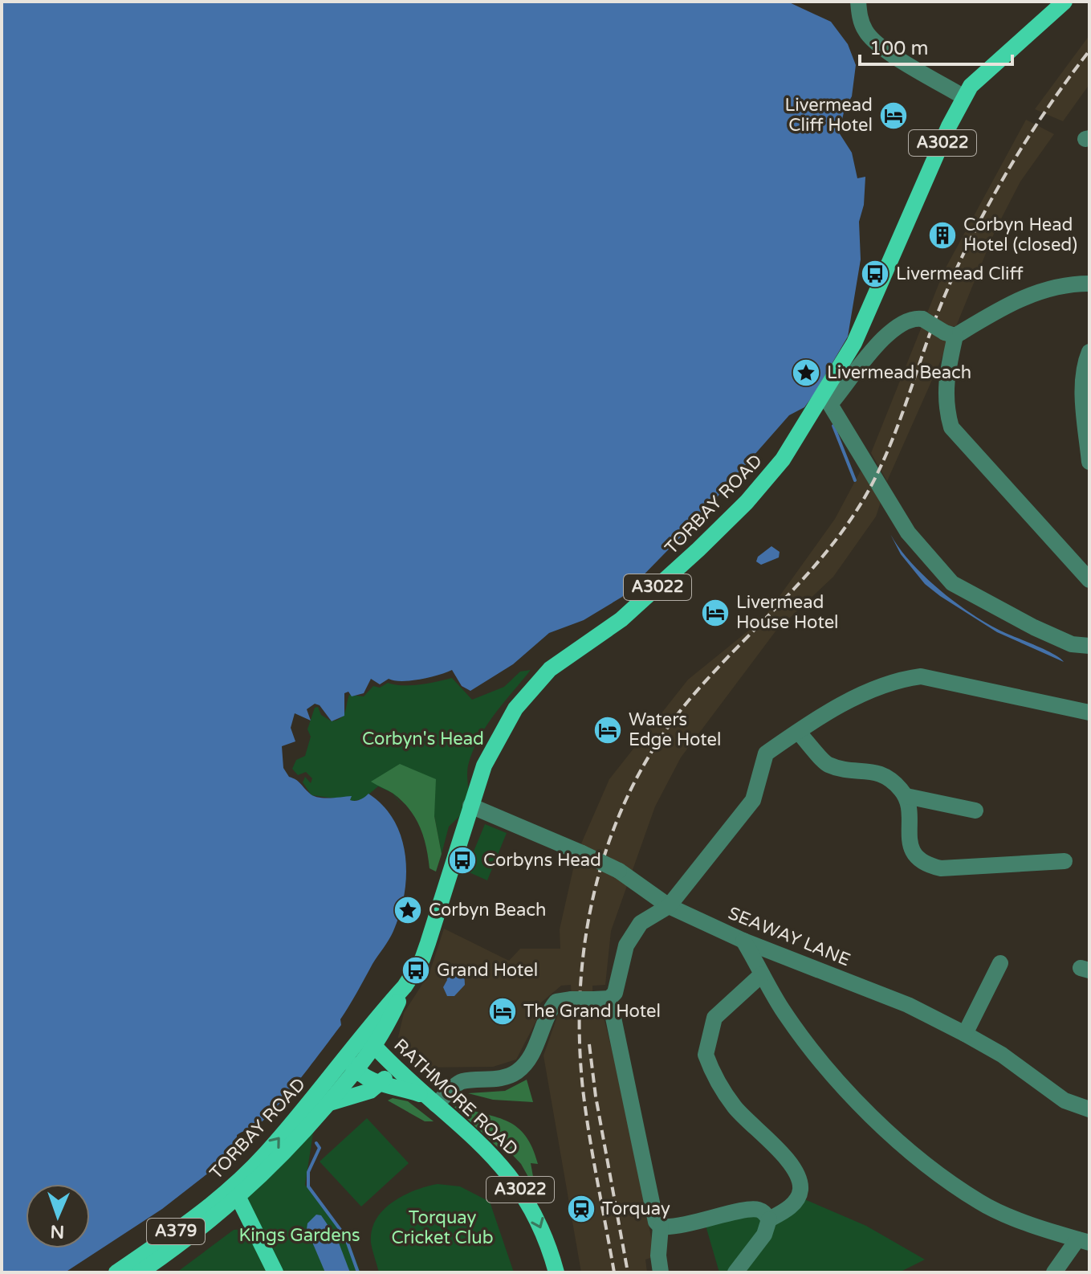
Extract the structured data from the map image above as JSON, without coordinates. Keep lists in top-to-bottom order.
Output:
{
  "streets": {
    "main road": [
      "A3022",
      "TORBAY ROAD",
      "RATHMORE ROAD",
      "A379"
    ],
    "street": ["SEAWAY LANE"]
  },
  "crossings": [
    ["A3022", "TORBAY ROAD"],
    ["A3022", "RATHMORE ROAD"],
    ["TORBAY ROAD", "SEAWAY LANE"],
    ["TORBAY ROAD", "RATHMORE ROAD"]
  ],
  "one_way": ["RATHMORE ROAD"],
  "parks": ["Corbyn's Head", "Torquay Cricket Club", "Kings Gardens"],
  "places": {
    "hotel": [
      "Livermead Cliff Hotel",
      "Livermead House Hotel",
      "Waters Edge Hotel",
      "The Grand Hotel"
    ],
    "building": ["Corbyn Head Hotel (closed)"],
    "bus stop": ["Livermead Cliff", "Corbyns Head", "Grand Hotel"],
    "place": ["Livermead Beach", "Corbyn Beach"],
    "station": ["Torquay"]
  },
  "scale_bar": "100 m",
  "north": "bottom"
}
